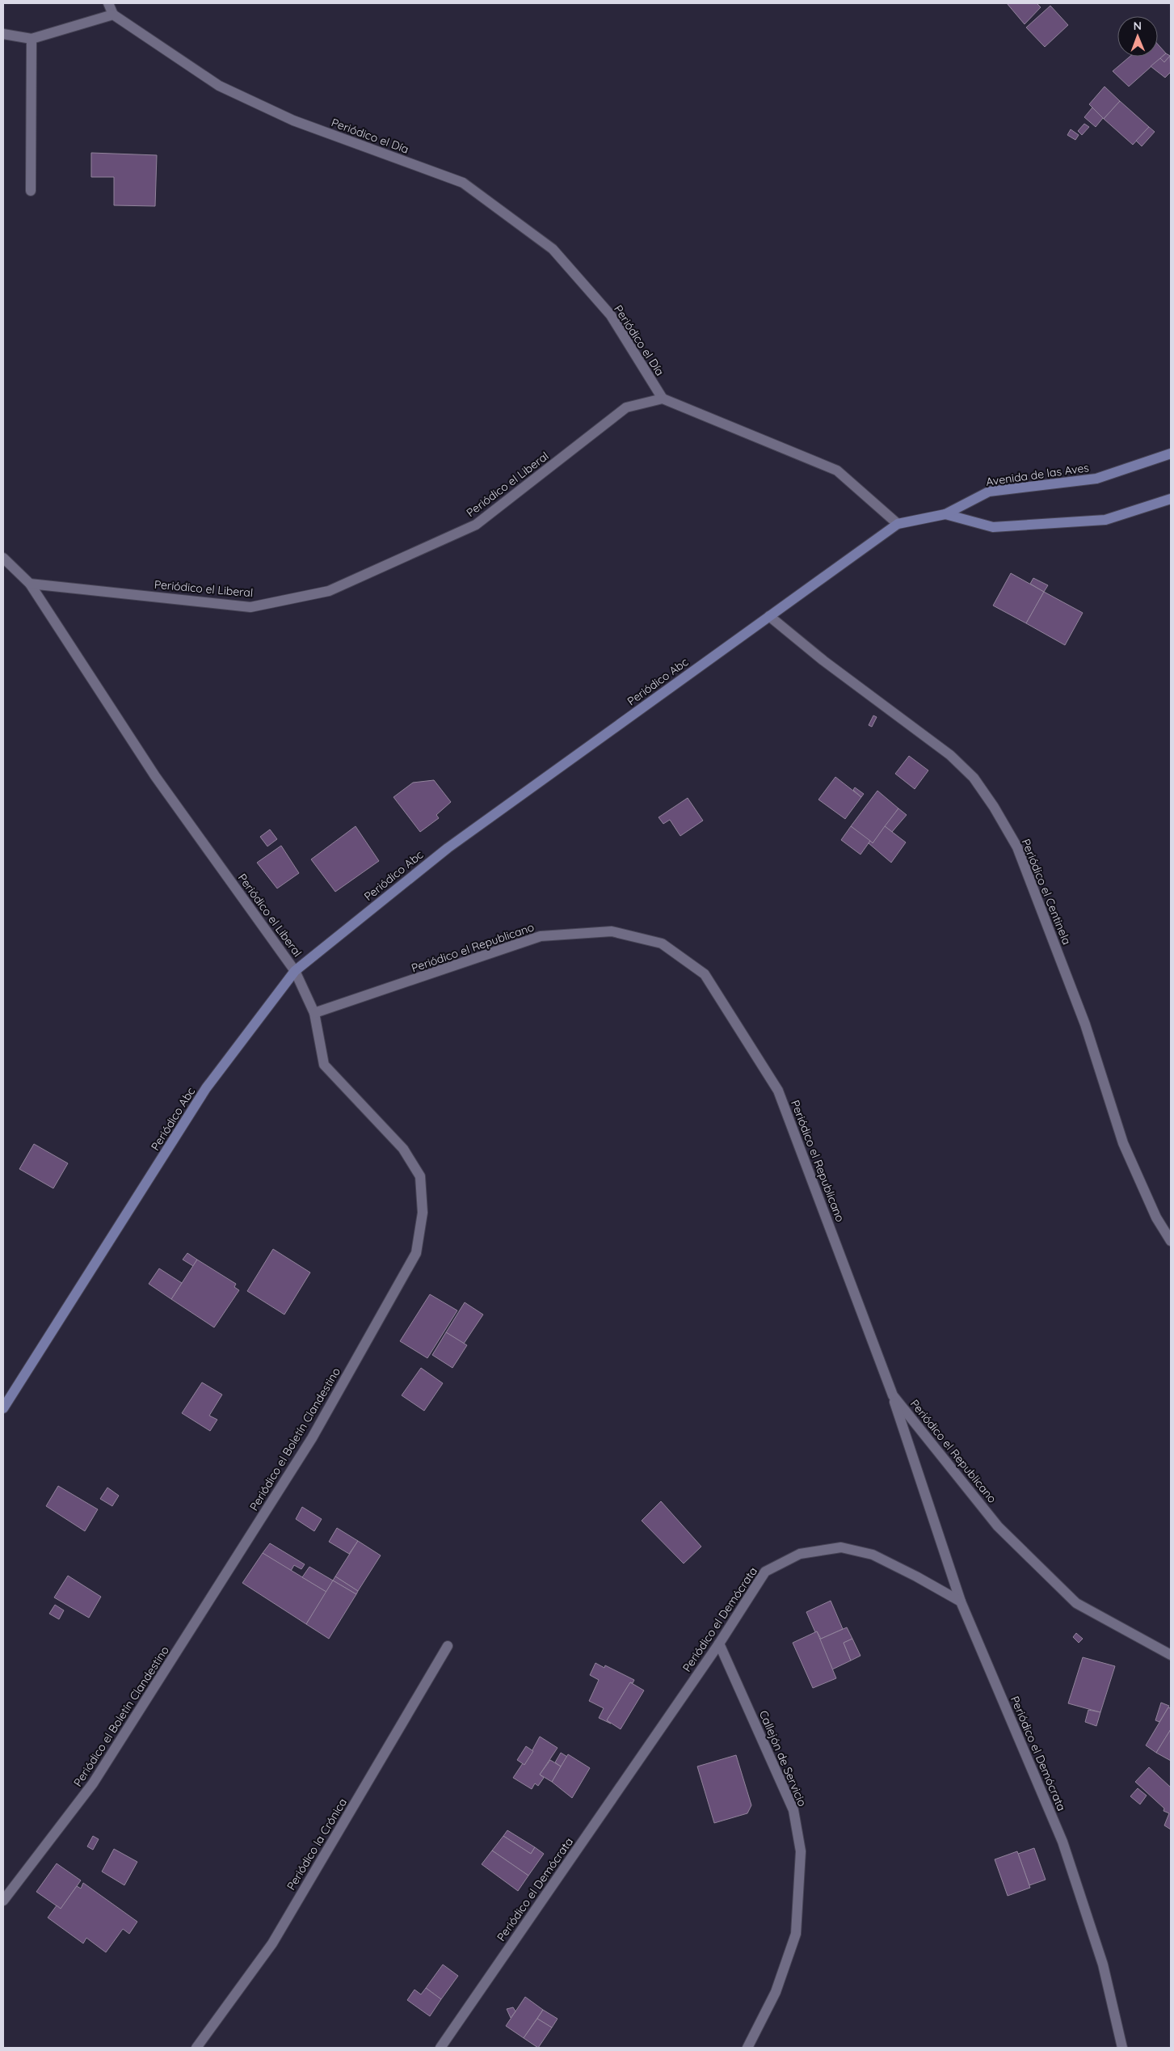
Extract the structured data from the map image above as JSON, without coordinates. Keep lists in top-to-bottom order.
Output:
{
  "streets": {
    "street": [
      "Periódico el Día",
      "Avenida de las Aves",
      "Periódico el Liberal",
      "Periódico Abc",
      "Periódico el Centinela",
      "Periódico el Republicano",
      "Periódico el Boletín Clandestino",
      "Periódico el Demócrata",
      "Callejón de Servicio",
      "Periódico la Crónica"
    ]
  },
  "crossings": [
    ["Periódico el Día", "Periódico el Liberal"],
    ["Avenida de las Aves", "Periódico Abc"],
    ["Periódico el Liberal", "Periódico Abc"],
    ["Periódico el Liberal", "Periódico el Boletín Clandestino"],
    ["Periódico Abc", "Periódico el Centinela"],
    ["Periódico Abc", "Periódico el Boletín Clandestino"],
    ["Periódico el Republicano", "Periódico el Boletín Clandestino"],
    ["Periódico el Demócrata", "Callejón de Servicio"]
  ],
  "north": "top"
}
